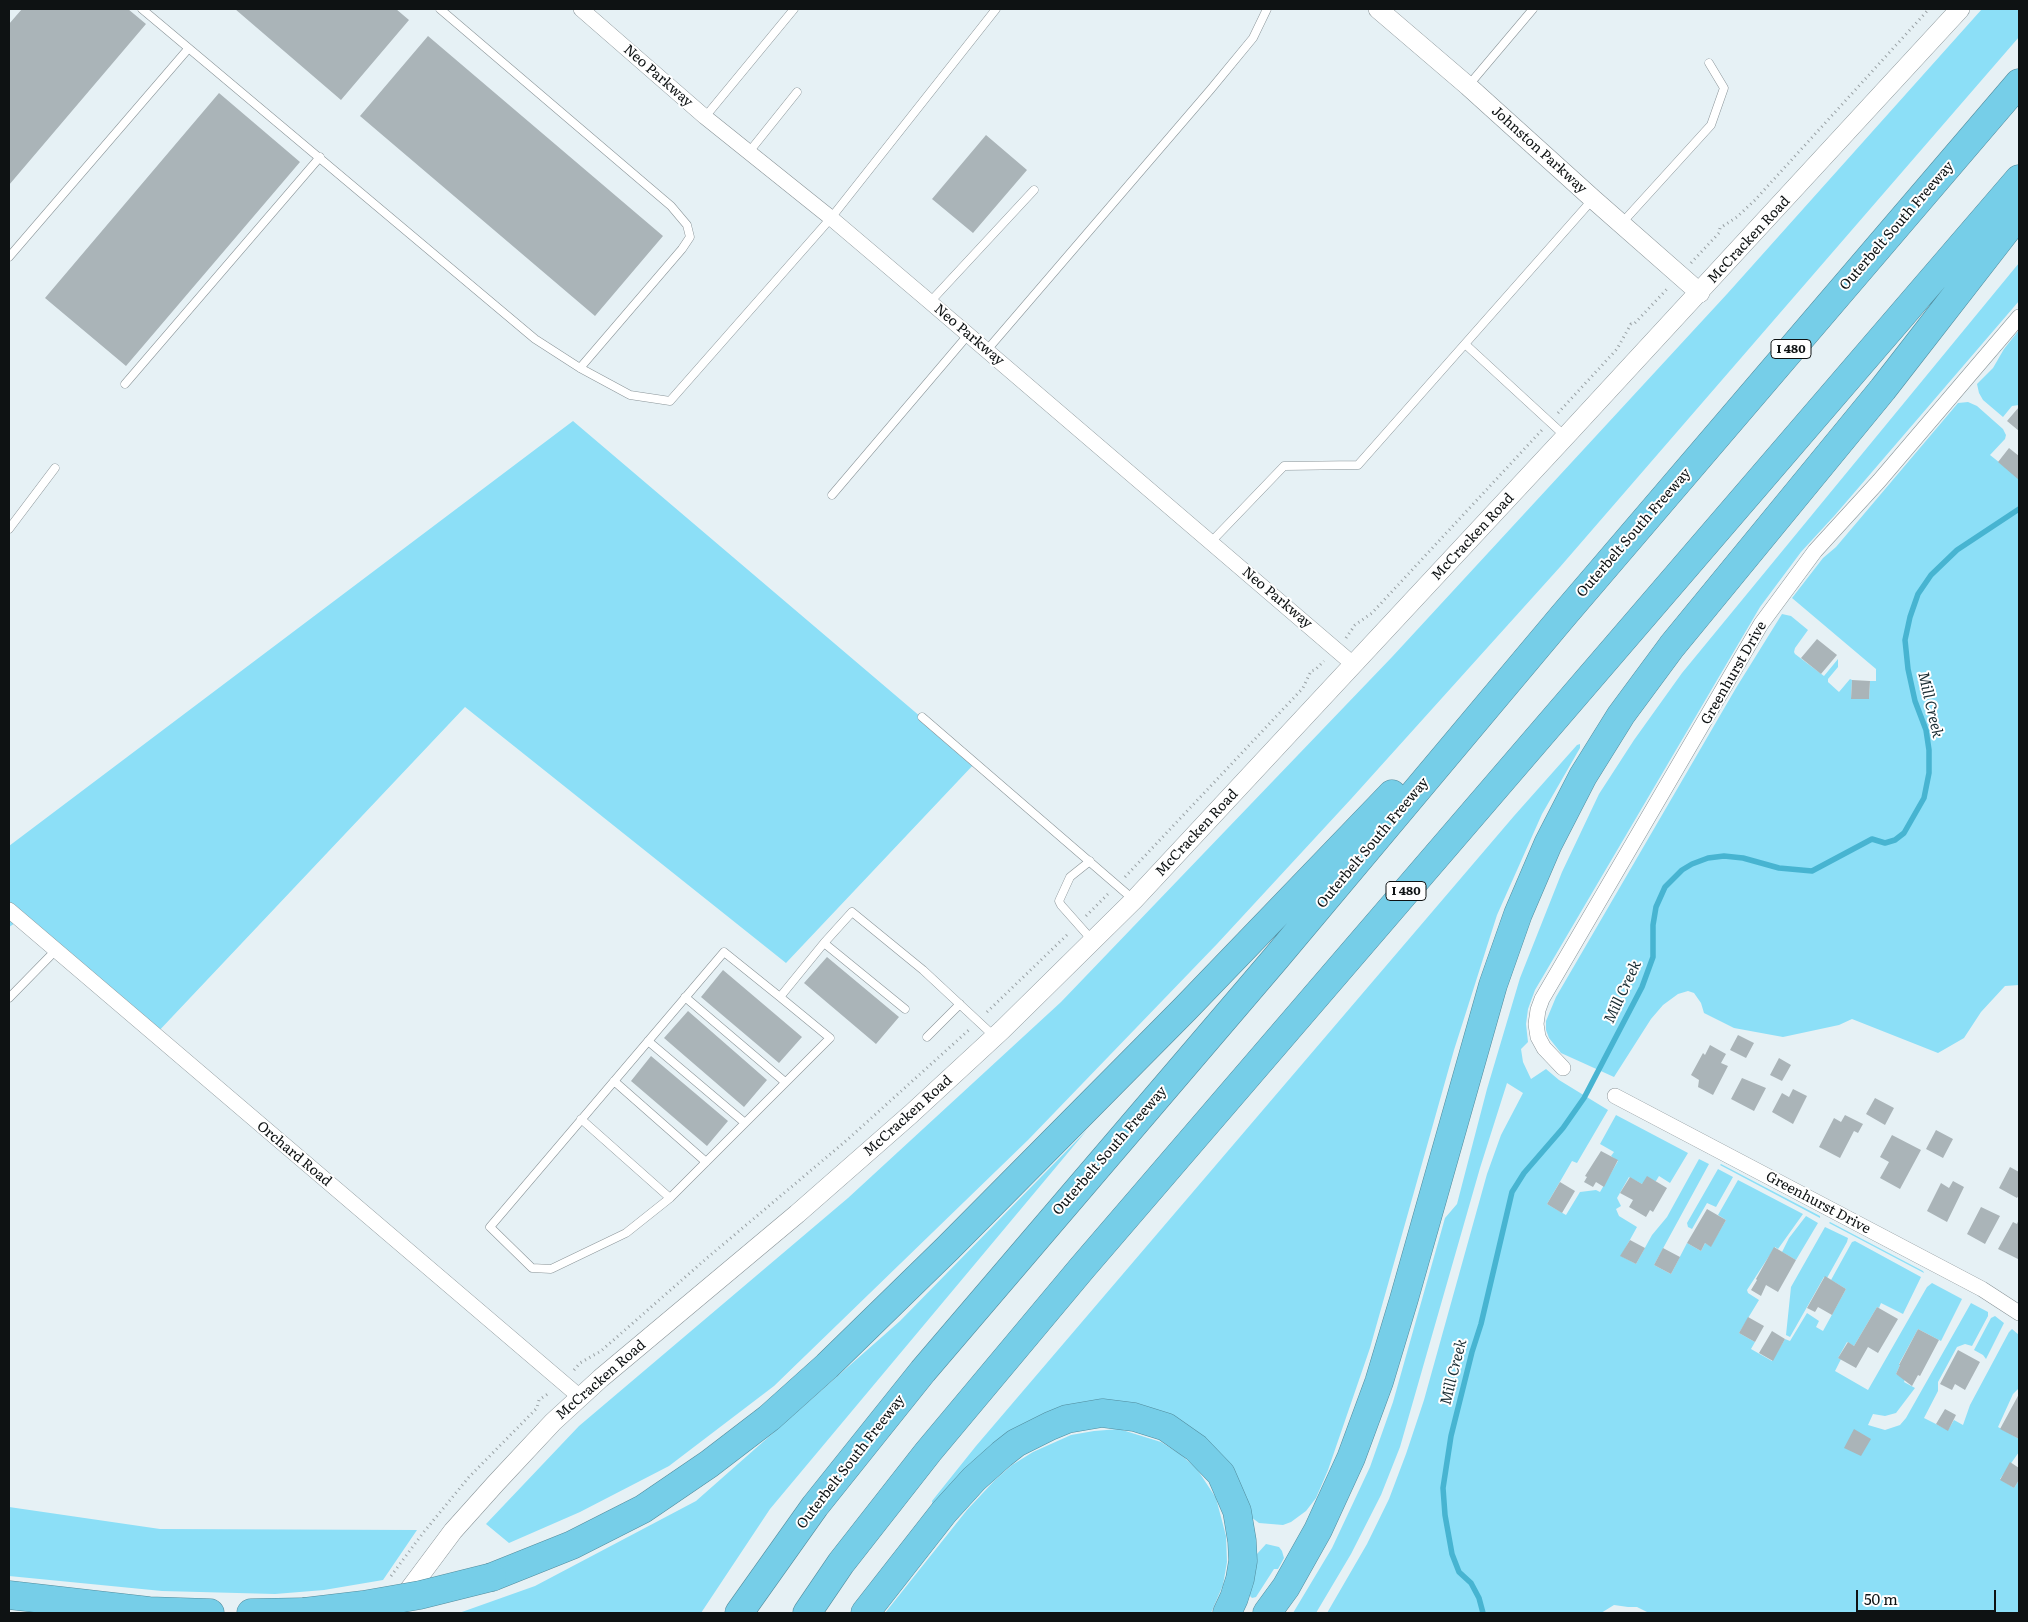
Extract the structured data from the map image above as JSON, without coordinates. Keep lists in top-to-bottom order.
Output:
{
  "streets": {
    "highway": ["Outerbelt South Freeway", "I 480"],
    "street": [
      "Neo Parkway",
      "Johnston Parkway",
      "McCracken Road",
      "Greenhurst Drive",
      "Orchard Road"
    ]
  },
  "crossings": [
    ["Neo Parkway", "McCracken Road"],
    ["Johnston Parkway", "McCracken Road"],
    ["McCracken Road", "Orchard Road"]
  ],
  "water": ["Mill Creek"],
  "scale_bar": "50 m"
}
